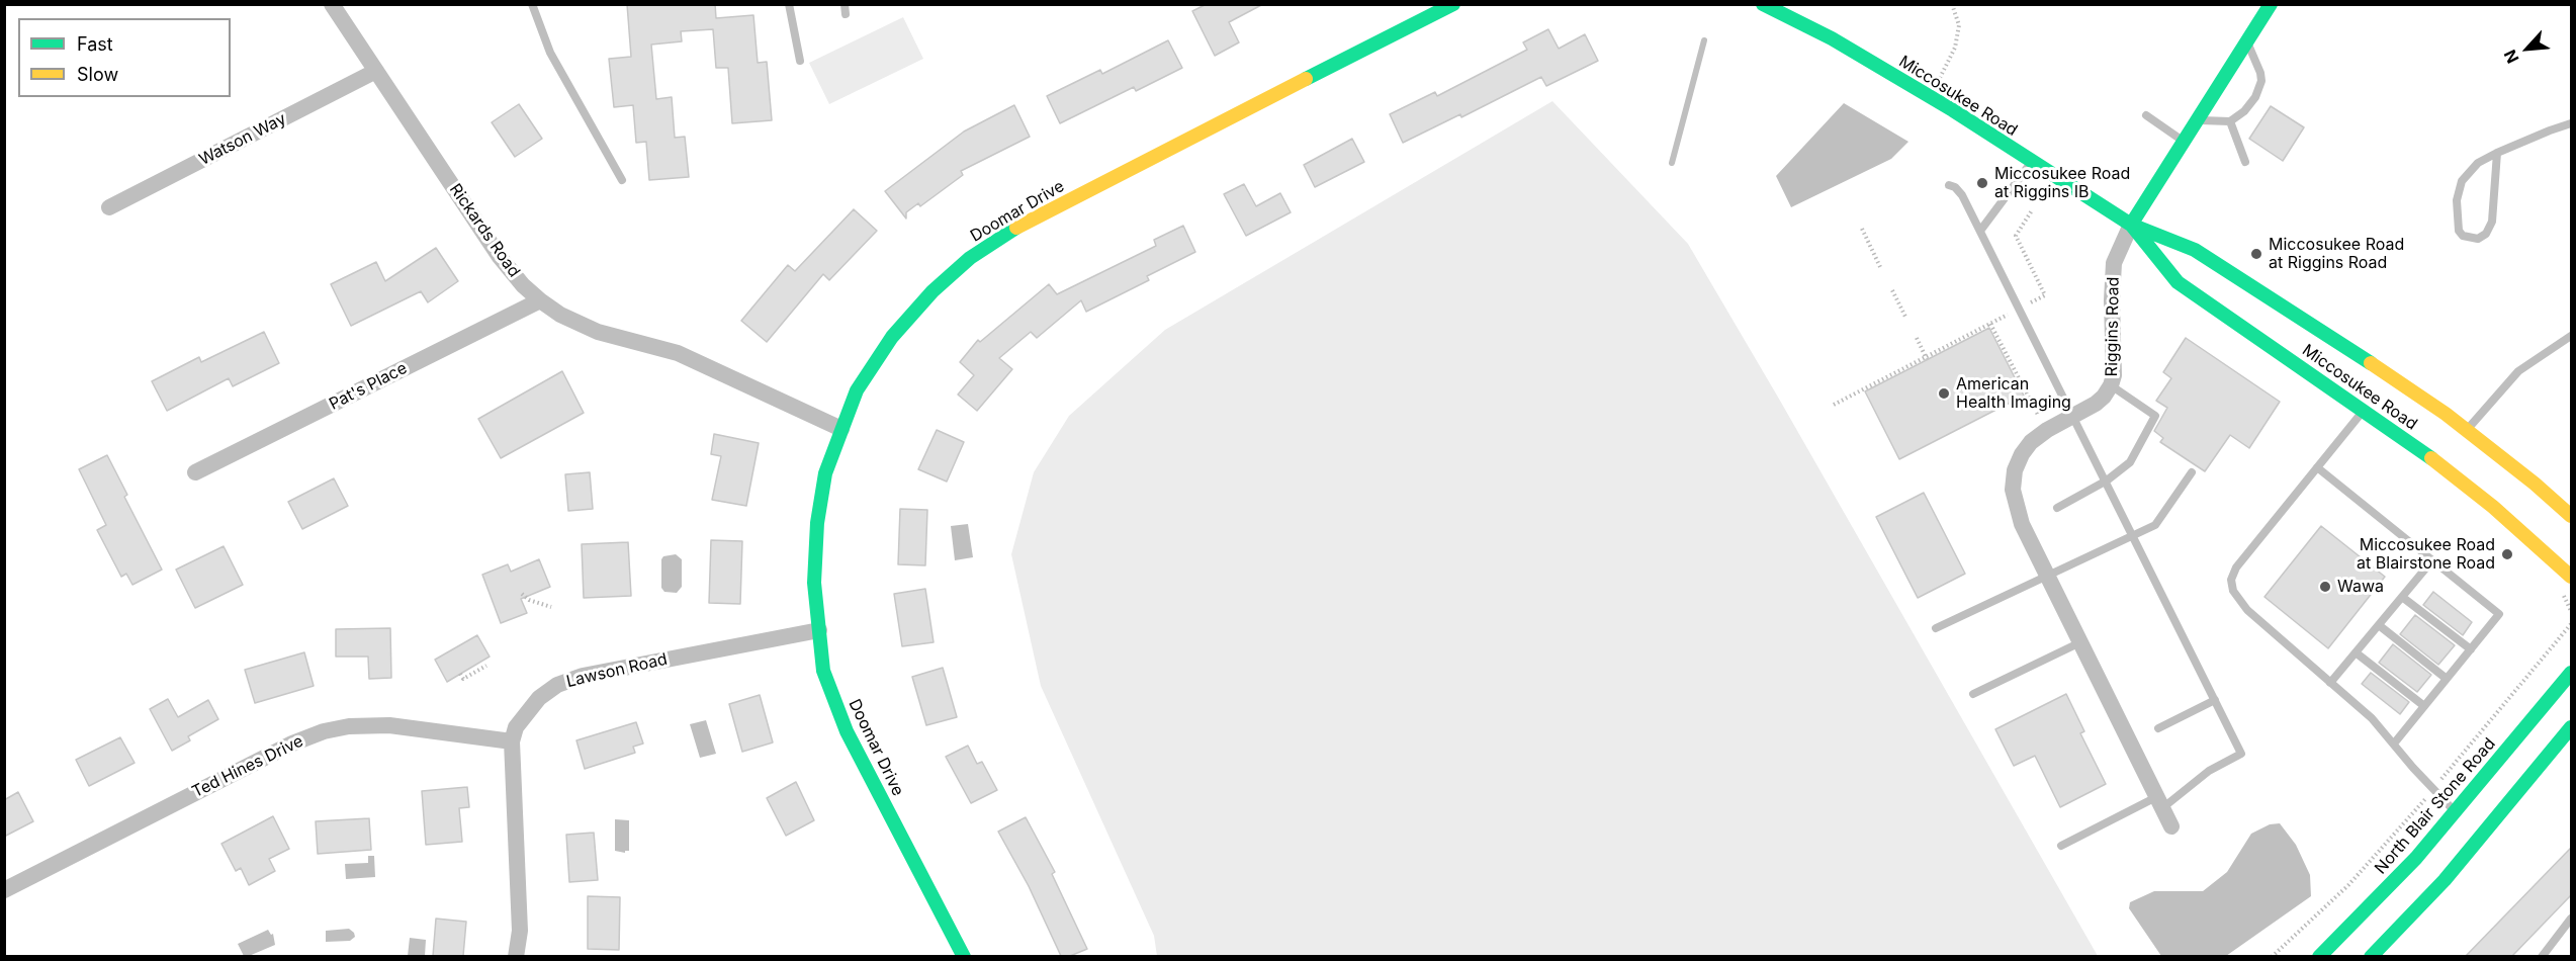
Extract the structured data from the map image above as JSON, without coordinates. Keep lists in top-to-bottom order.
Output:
{
  "streets": {
    "street": [
      "Miccosukee Road",
      "Watson Way",
      "Doomar Drive",
      "Rickards Road",
      "Riggins Road",
      "Pat's Place",
      "Lawson Road",
      "Ted Hines Drive",
      "North Blair Stone Road"
    ]
  },
  "crossings": [
    ["Miccosukee Road", "Riggins Road"],
    ["Watson Way", "Rickards Road"],
    ["Doomar Drive", "Rickards Road"],
    ["Doomar Drive", "Lawson Road"],
    ["Rickards Road", "Pat's Place"],
    ["Lawson Road", "Ted Hines Drive"]
  ],
  "places": [
    "Miccosukee Road at Riggins IB",
    "Miccosukee Road at Riggins Road",
    "American Health Imaging",
    "Miccosukee Road at Blairstone Road",
    "Wawa"
  ],
  "legend": ["Fast", "Slow"],
  "north": "bottom left"
}
